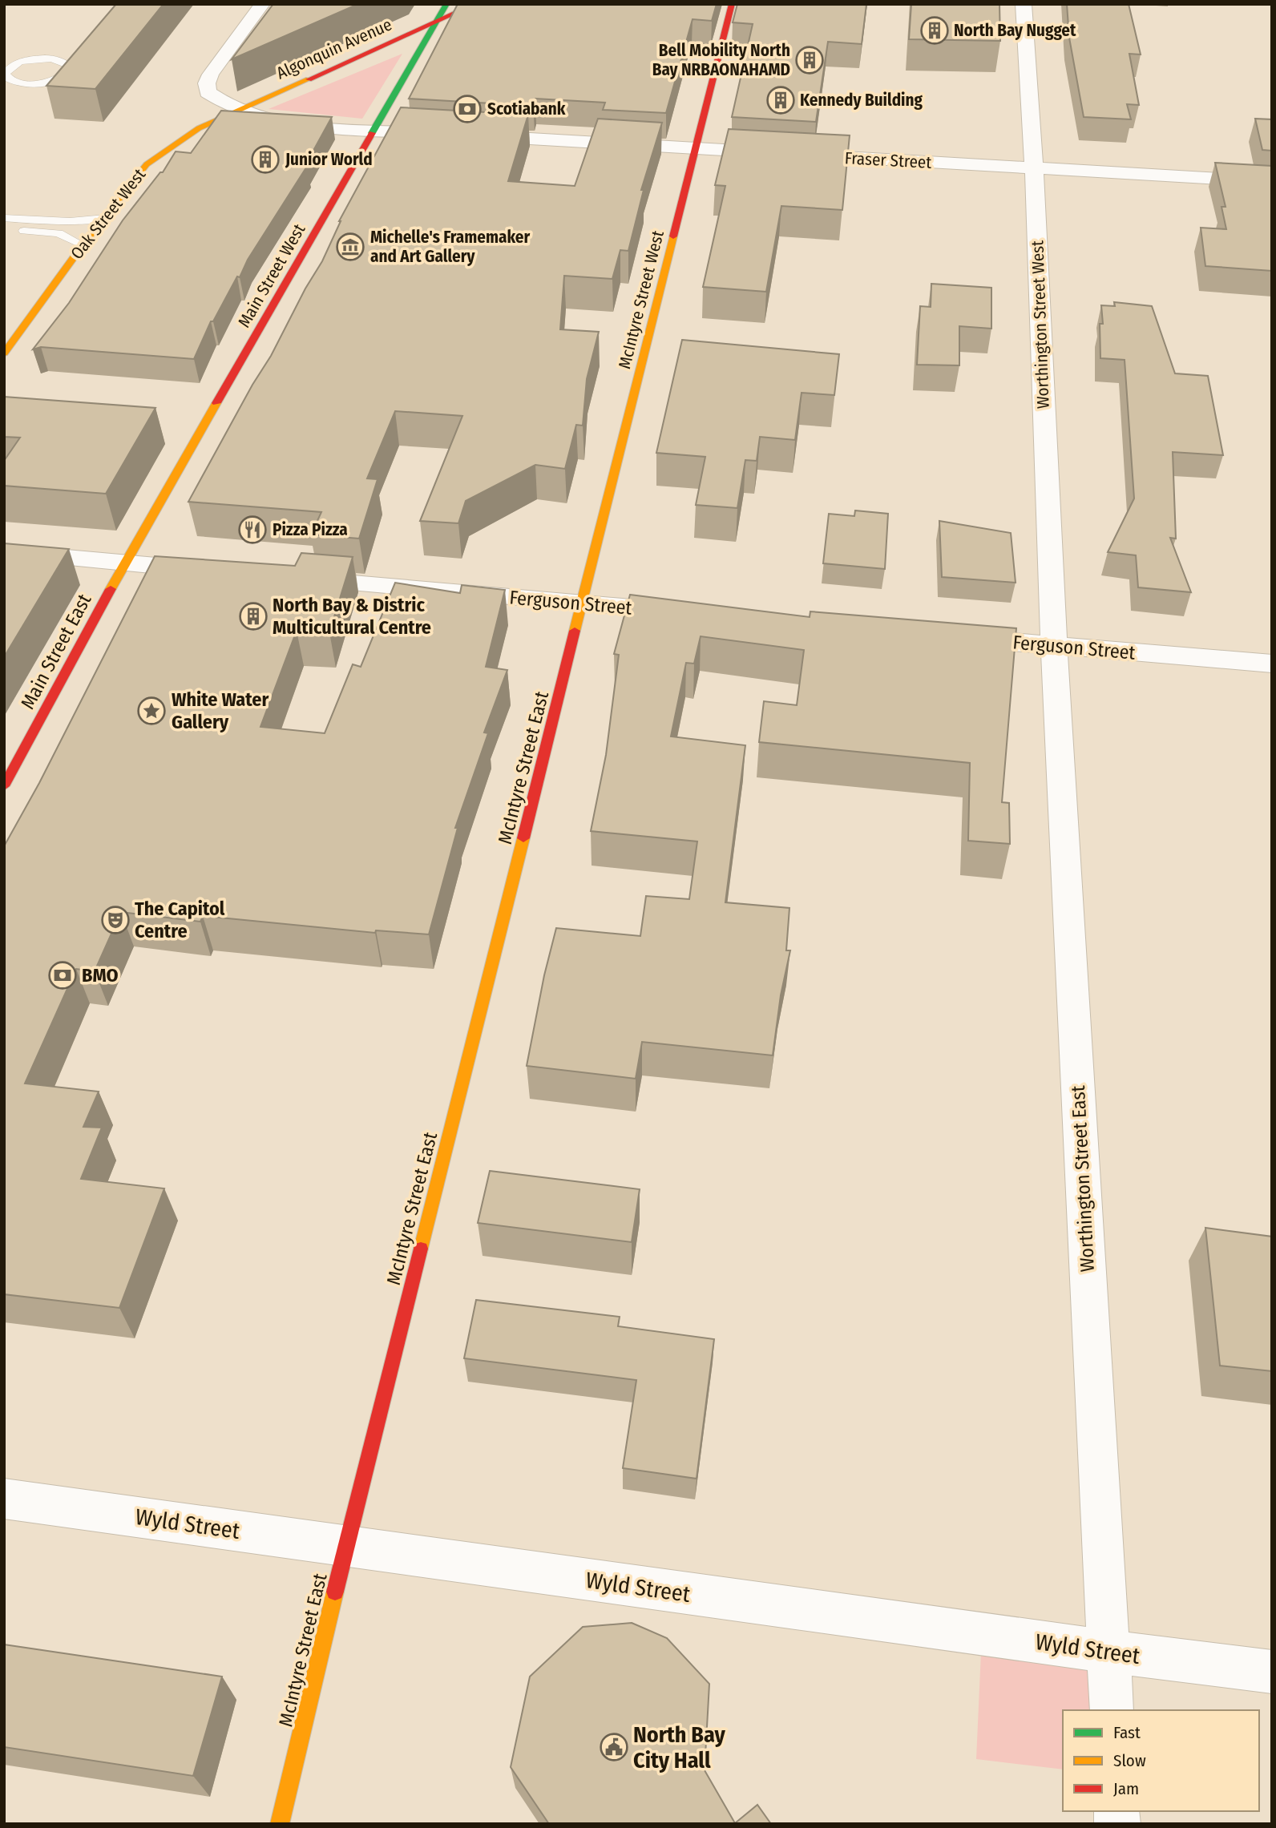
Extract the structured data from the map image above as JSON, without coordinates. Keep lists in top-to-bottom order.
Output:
{
  "streets": {
    "main road": [
      "Algonquin Avenue",
      "Oak Street West",
      "Main Street West",
      "McIntyre Street West",
      "Main Street East",
      "McIntyre Street East"
    ],
    "street": [
      "Fraser Street",
      "Worthington Street West",
      "Ferguson Street",
      "Worthington Street East",
      "Wyld Street"
    ]
  },
  "crossings": [
    ["Algonquin Avenue", "Oak Street West"],
    ["Algonquin Avenue", "Main Street West"],
    ["Fraser Street", "McIntyre Street West"],
    ["Fraser Street", "Worthington Street West"],
    ["Main Street West", "Main Street East"],
    ["McIntyre Street West", "Ferguson Street"],
    ["McIntyre Street West", "McIntyre Street East"],
    ["Worthington Street West", "Ferguson Street"],
    ["Worthington Street West", "Worthington Street East"],
    ["Ferguson Street", "McIntyre Street East"],
    ["Ferguson Street", "Worthington Street East"],
    ["McIntyre Street East", "Wyld Street"],
    ["Worthington Street East", "Wyld Street"]
  ],
  "places": {
    "building": [
      "North Bay Nugget",
      "Bell Mobility North Bay NRBAONAHAMD",
      "Kennedy Building",
      "Junior World",
      "North Bay & Distric Multicultural Centre"
    ],
    "bank": ["Scotiabank", "BMO"],
    "museum": ["Michelle's Framemaker and Art Gallery"],
    "restaurant": ["Pizza Pizza"],
    "place": ["White Water Gallery"],
    "theatre": ["The Capitol Centre"],
    "public building": ["North Bay City Hall"]
  },
  "legend": ["Fast", "Slow", "Jam"]
}
